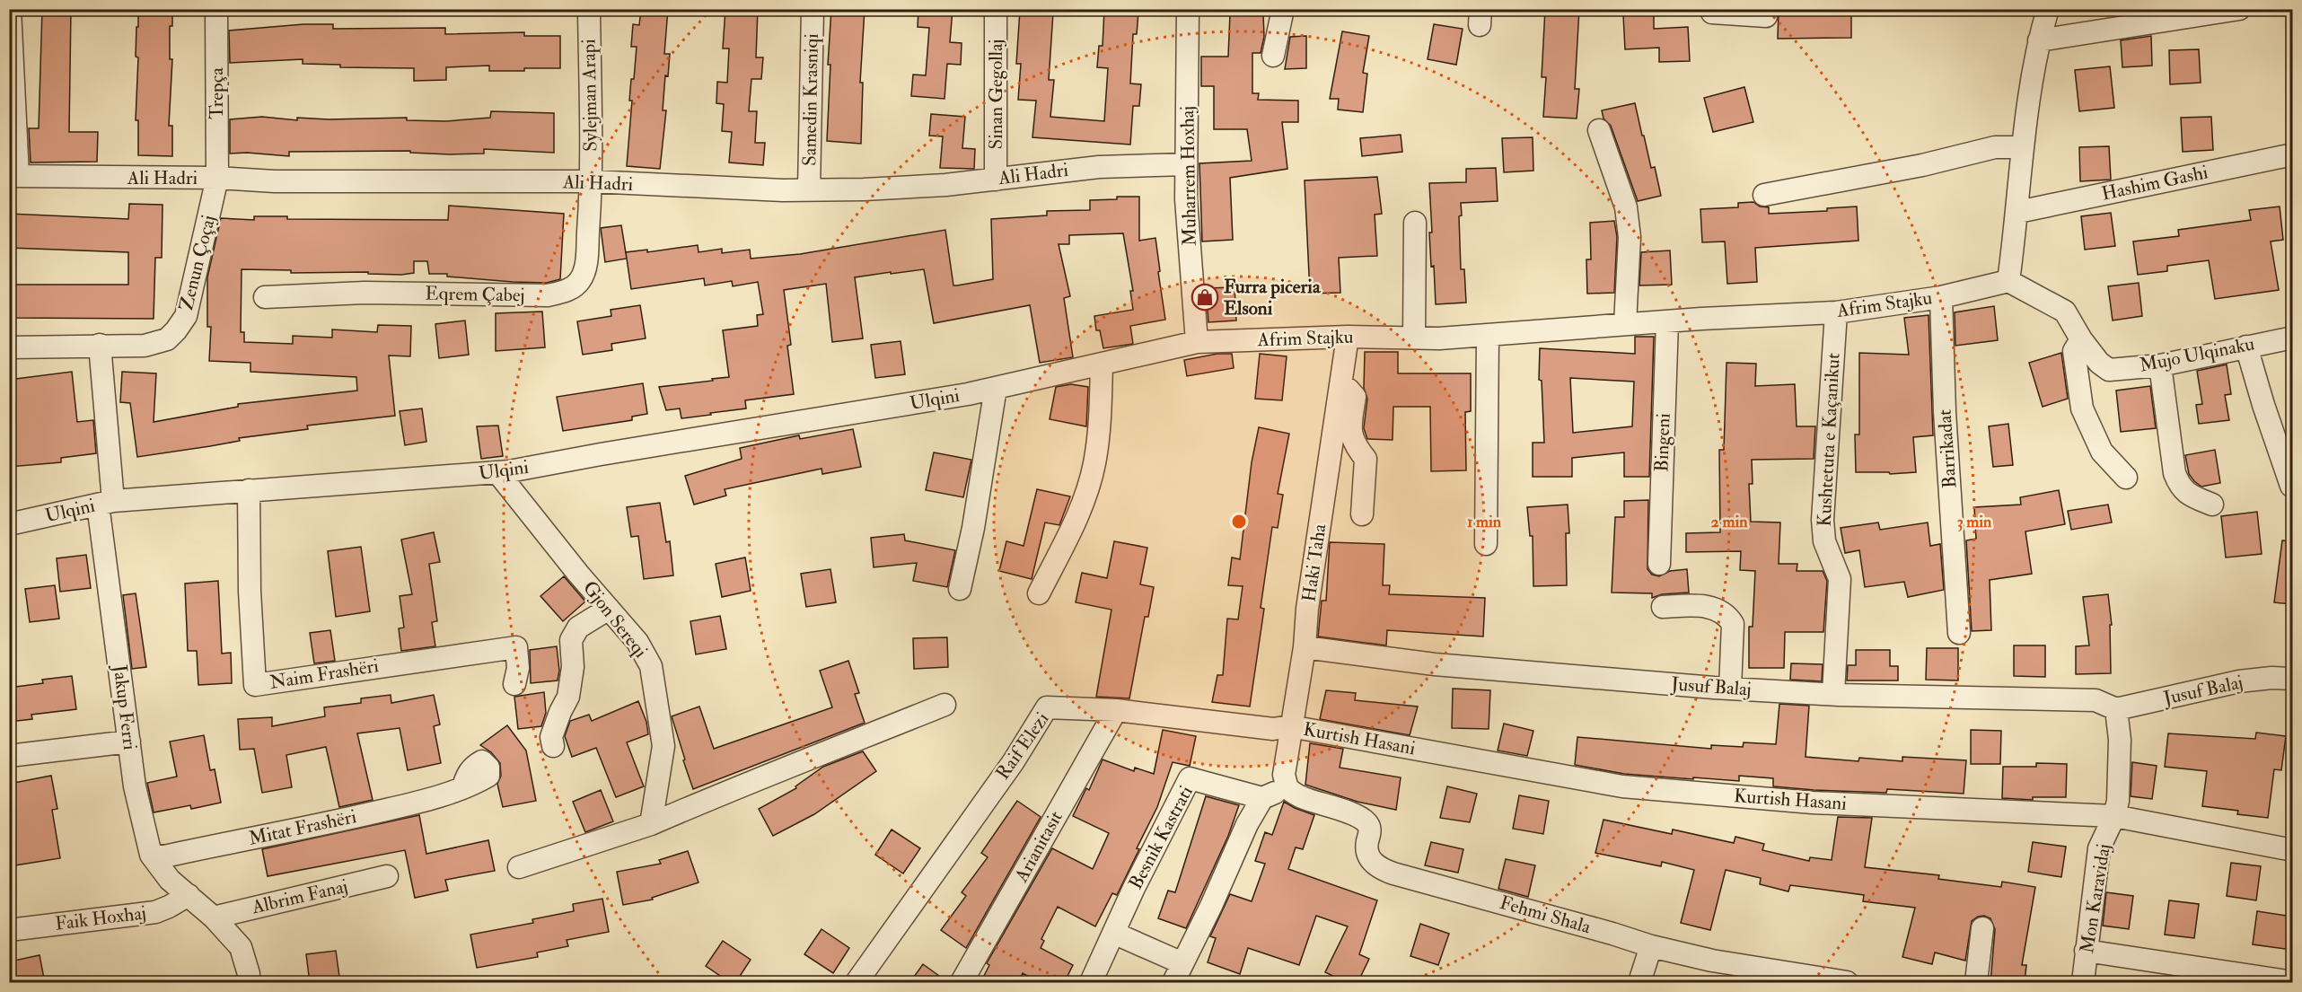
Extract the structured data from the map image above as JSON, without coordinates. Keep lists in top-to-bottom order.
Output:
{
  "streets": {
    "street": [
      "Trepça",
      "Sinan Gegollaj",
      "Sylejman Arapi",
      "Samedin Krasniqi",
      "Ali Hadri",
      "Muharrem Hoxhaj",
      "Hashim Gashi",
      "Zenun Çoçaj",
      "Eqrem Çabej",
      "Afrim Stajku",
      "Mujo Ulqinaku",
      "Ulqini",
      "Kushtetuta e Kaçanikut",
      "Bingeni",
      "Barrikadat",
      "Haki Taha",
      "Gjon Sereqi",
      "Naim Frashëri",
      "Jusuf Balaj",
      "Jakup Ferri",
      "Kurtish Hasani",
      "Raif Elezi",
      "Mitat Frashëri",
      "Besnik Kastrati",
      "Arianitasit",
      "Albrim Fanaj",
      "Mon Karavidaj",
      "Fehmi Shala",
      "Faik Hoxhaj"
    ]
  },
  "crossings": [
    ["Trepça", "Ali Hadri"],
    ["Trepça", "Zenun Çoçaj"],
    ["Sinan Gegollaj", "Ali Hadri"],
    ["Sylejman Arapi", "Ali Hadri"],
    ["Sylejman Arapi", "Eqrem Çabej"],
    ["Samedin Krasniqi", "Ali Hadri"],
    ["Ali Hadri", "Muharrem Hoxhaj"],
    ["Ali Hadri", "Zenun Çoçaj"],
    ["Ali Hadri", "Eqrem Çabej"],
    ["Muharrem Hoxhaj", "Afrim Stajku"],
    ["Muharrem Hoxhaj", "Ulqini"],
    ["Afrim Stajku", "Mujo Ulqinaku"],
    ["Afrim Stajku", "Ulqini"],
    ["Afrim Stajku", "Kushtetuta e Kaçanikut"],
    ["Afrim Stajku", "Bingeni"],
    ["Afrim Stajku", "Barrikadat"],
    ["Afrim Stajku", "Haki Taha"],
    ["Ulqini", "Gjon Sereqi"],
    ["Ulqini", "Naim Frashëri"],
    ["Ulqini", "Jakup Ferri"],
    ["Kushtetuta e Kaçanikut", "Jusuf Balaj"],
    ["Haki Taha", "Jusuf Balaj"],
    ["Haki Taha", "Kurtish Hasani"],
    ["Haki Taha", "Raif Elezi"],
    ["Haki Taha", "Fehmi Shala"],
    ["Jakup Ferri", "Mitat Frashëri"],
    ["Jakup Ferri", "Faik Hoxhaj"],
    ["Kurtish Hasani", "Raif Elezi"],
    ["Kurtish Hasani", "Mon Karavidaj"],
    ["Raif Elezi", "Arianitasit"]
  ],
  "places": {
    "shop": ["Furra piceria Elsoni"]
  },
  "rings": ["1 min", "2 min", "3 min"]
}
